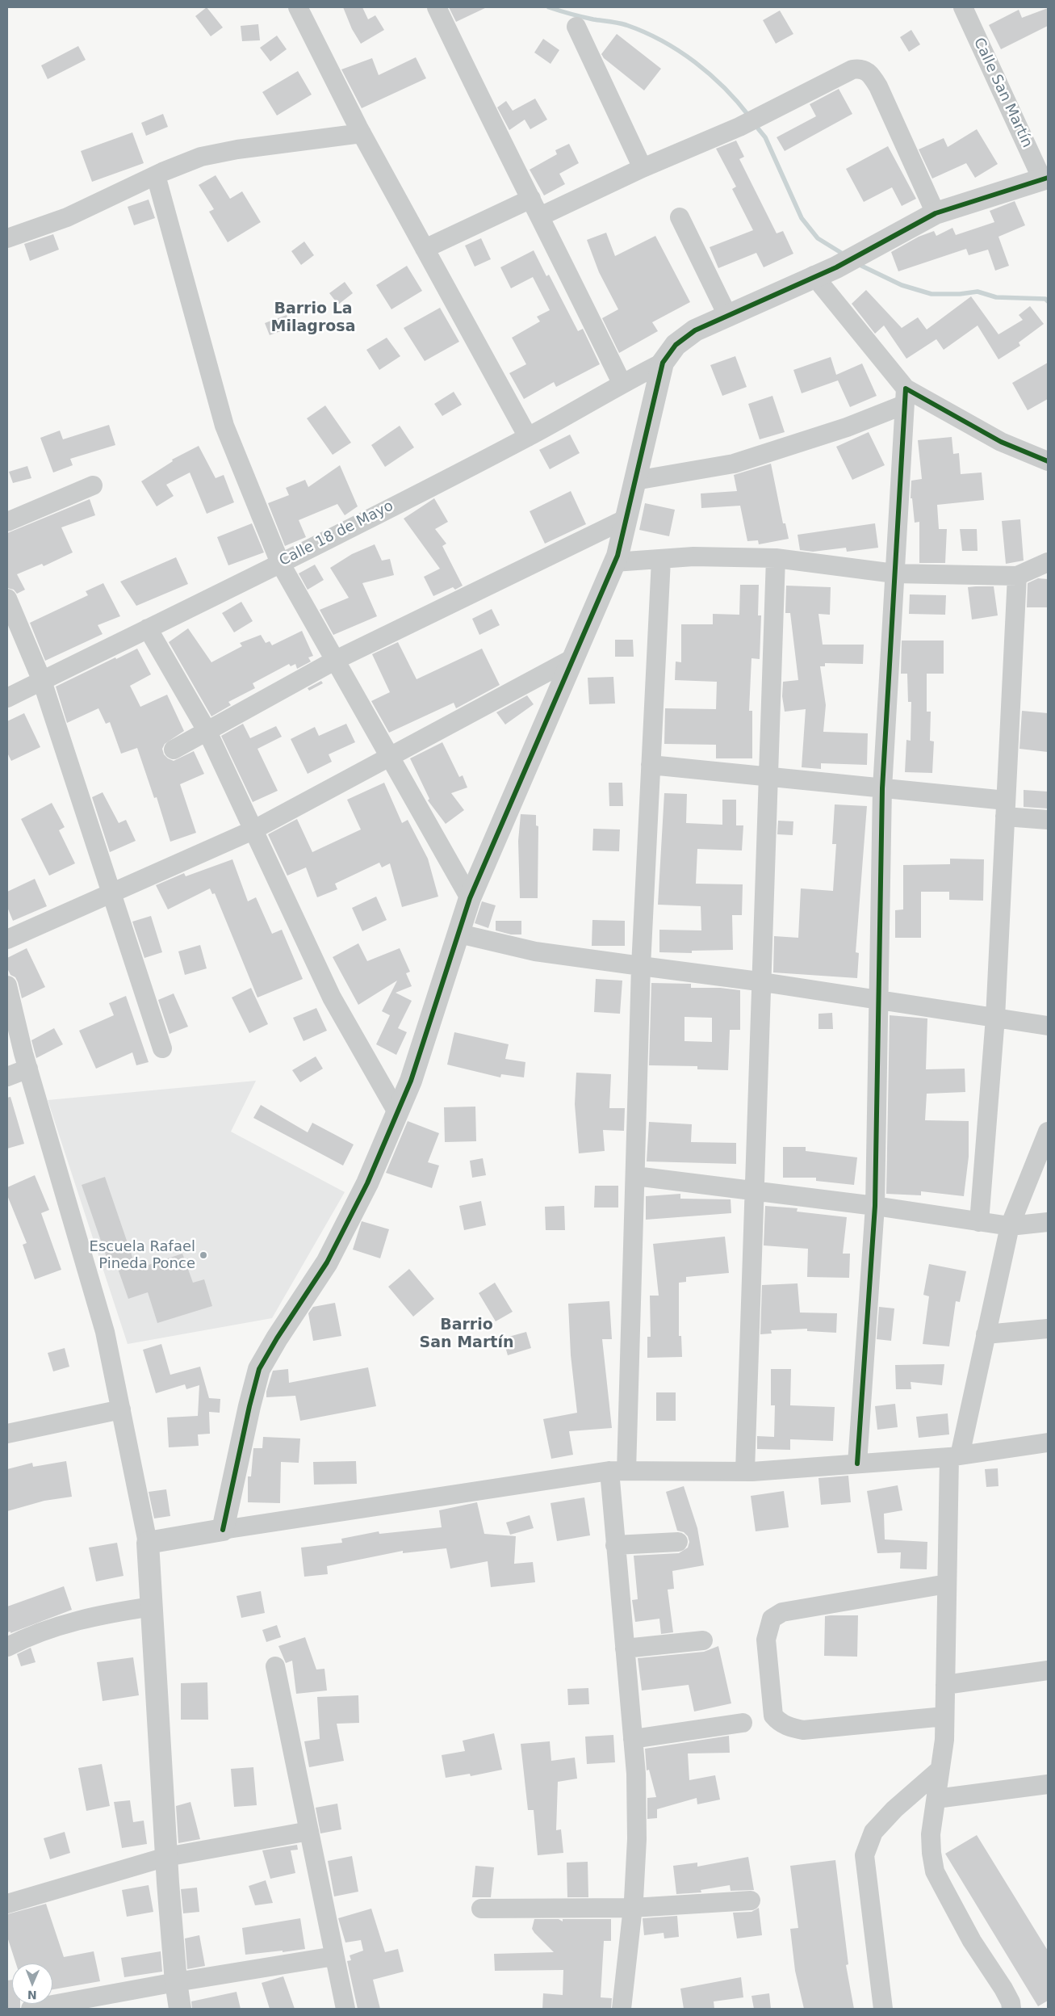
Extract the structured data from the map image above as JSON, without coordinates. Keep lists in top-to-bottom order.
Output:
{
  "streets": {
    "street": ["Calle San Martín", "Calle 18 de Mayo"]
  },
  "districts": ["Barrio La Milagrosa", "Barrio San Martín"],
  "places": ["Escuela Rafael Pineda Ponce"],
  "north": "bottom"
}
